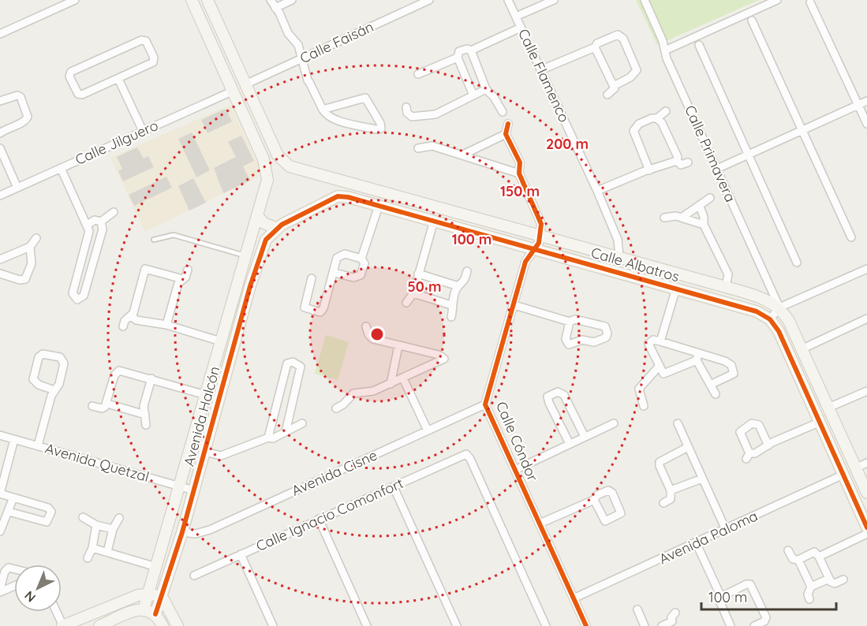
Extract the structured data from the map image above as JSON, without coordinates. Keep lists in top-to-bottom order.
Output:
{
  "streets": {
    "street": [
      "Calle Faisán",
      "Calle Flamenco",
      "Calle Jilguero",
      "Calle Primavera",
      "Calle Albatros",
      "Avenida Halcón",
      "Calle Cóndor",
      "Avenida Quetzal",
      "Avenida Cisne",
      "Calle Ignacio Comonfort",
      "Avenida Paloma"
    ]
  },
  "crossings": [
    ["Calle Flamenco", "Calle Albatros"],
    ["Calle Jilguero", "Avenida Halcón"],
    ["Calle Primavera", "Calle Albatros"],
    ["Calle Albatros", "Avenida Halcón"],
    ["Calle Albatros", "Calle Cóndor"],
    ["Avenida Halcón", "Avenida Quetzal"],
    ["Avenida Halcón", "Avenida Cisne"],
    ["Calle Cóndor", "Avenida Cisne"],
    ["Calle Cóndor", "Avenida Paloma"]
  ],
  "scale_bar": "100 m",
  "north": "bottom left",
  "rings": [
    "200 m",
    "150 m",
    "100 m",
    "50 m"
  ]
}
